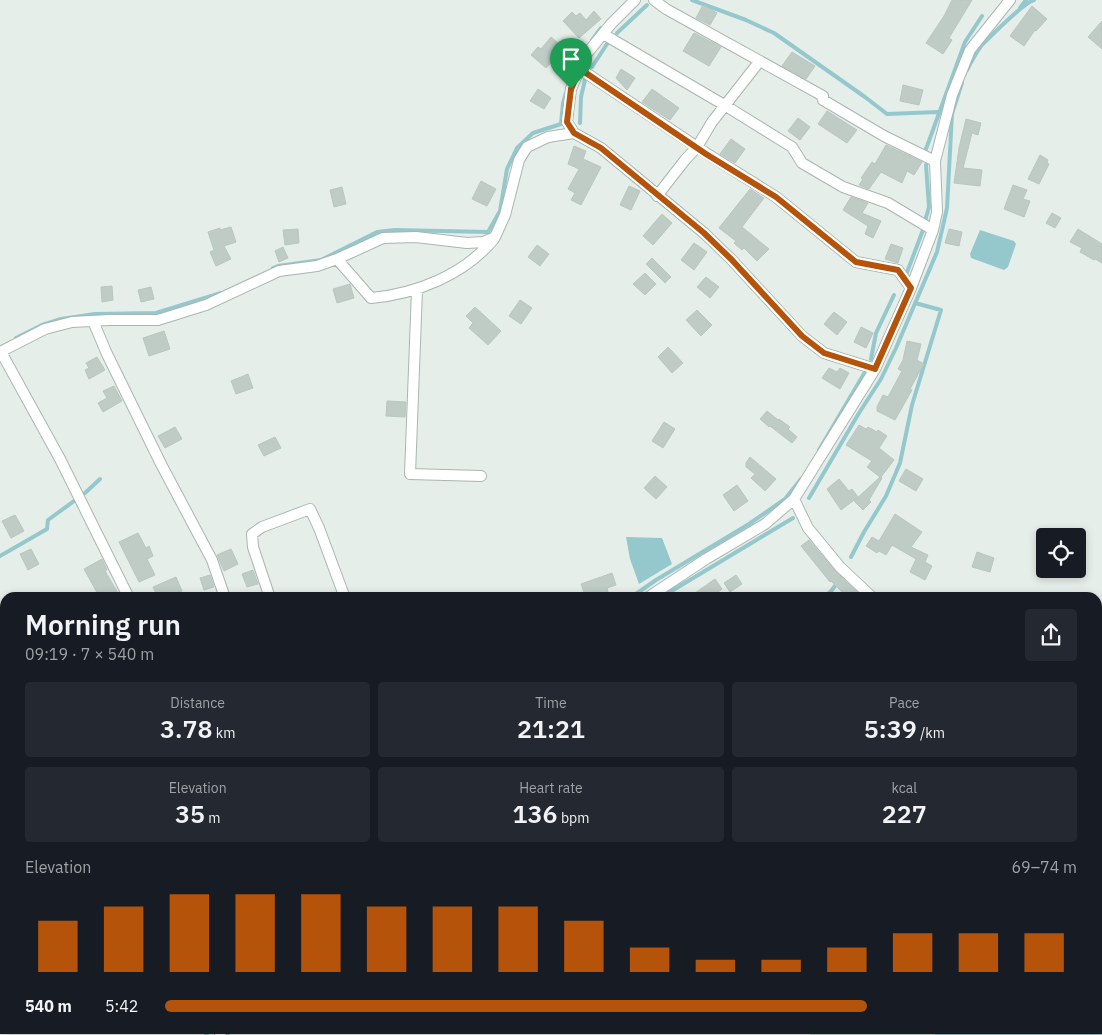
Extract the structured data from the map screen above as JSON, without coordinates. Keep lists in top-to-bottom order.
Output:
{
  "page": {
    "heading": ["Morning run", "09:19 · 7 × 540 m"],
    "stats": [
      ["Distance", "3.78 km"],
      ["Time", "21:21"],
      ["Pace", "5:39 /km"],
      ["Elevation", "35 m"],
      ["Heart rate", "136 bpm"],
      ["kcal", "227"]
    ],
    "chart": ["Elevation", "69–74 m"],
    "list": [
      {
        "name": "540 m",
        "note": "5:42"
      }
    ]
  }
}
